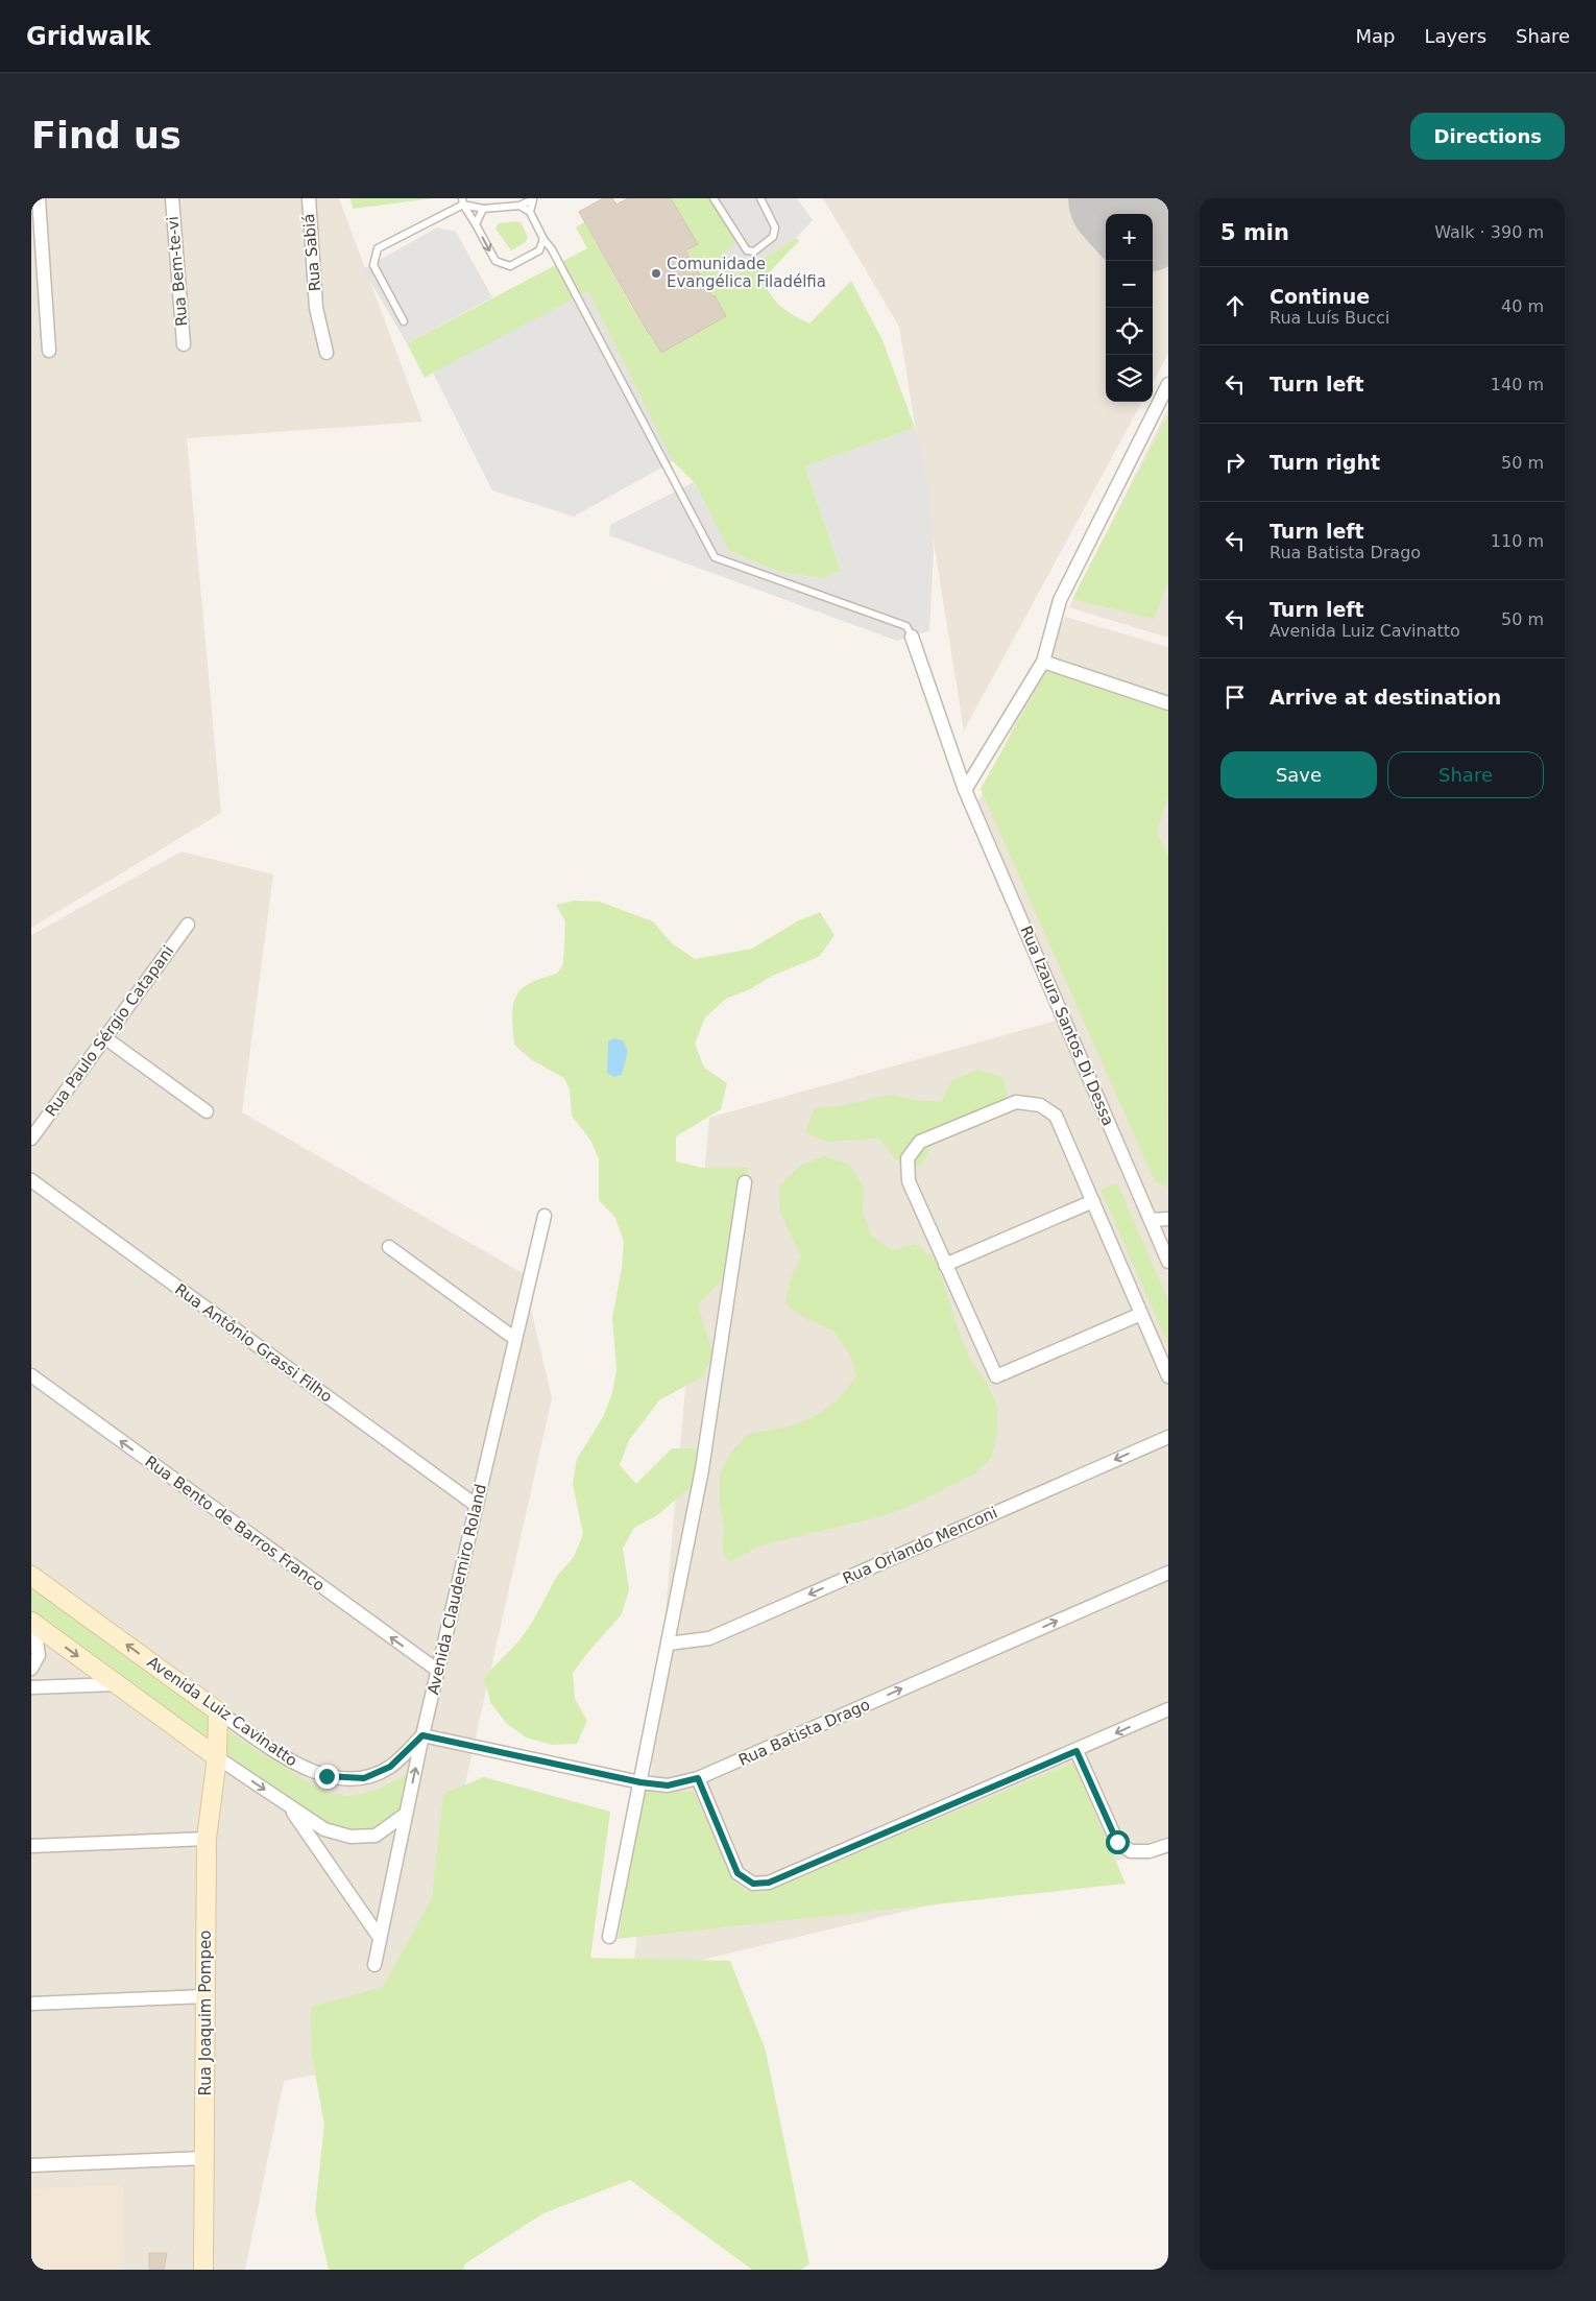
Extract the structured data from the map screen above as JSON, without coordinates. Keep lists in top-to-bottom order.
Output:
{
  "streets": {
    "street": [
      "Rua Sabiá",
      "Rua Bem-te-vi",
      "Rua Izaura Santos Di Dessa",
      "Rua Paulo Sérgio Catapani",
      "Rua Antônio Grassi Filho",
      "Rua Bento de Barros Franco",
      "Rua Orlando Menconi",
      "Avenida Claudemiro Roland",
      "Avenida Luiz Cavinatto",
      "Rua Batista Drago",
      "Rua Joaquim Pompeo"
    ]
  },
  "crossings": [
    ["Rua Antônio Grassi Filho", "Avenida Claudemiro Roland"],
    ["Rua Bento de Barros Franco", "Avenida Claudemiro Roland"],
    ["Avenida Claudemiro Roland", "Avenida Luiz Cavinatto"],
    ["Avenida Claudemiro Roland", "Rua Batista Drago"],
    ["Avenida Luiz Cavinatto", "Rua Batista Drago"],
    ["Avenida Luiz Cavinatto", "Rua Joaquim Pompeo"]
  ],
  "one_way": ["Rua Bento de Barros Franco", "Rua Orlando Menconi", "Rua Batista Drago"],
  "places": ["Comunidade Evangélica Filadélfia"],
  "page": {
    "header": "Gridwalk",
    "nav": ["Map", "Layers", "Share"],
    "buttons": [
      "Directions",
      ["Save", "Share"]
    ],
    "title": "Find us",
    "heading": ["5 min", "Walk · 390 m"],
    "map_buttons": ["+", "−"],
    "list": [
      ["Continue", "Rua Luís Bucci", "40 m"],
      ["Turn left", "140 m"],
      ["Turn right", "50 m"],
      ["Turn left", "Rua Batista Drago", "110 m"],
      ["Turn left", "Avenida Luiz Cavinatto", "50 m"],
      "Arrive at destination"
    ]
  }
}
